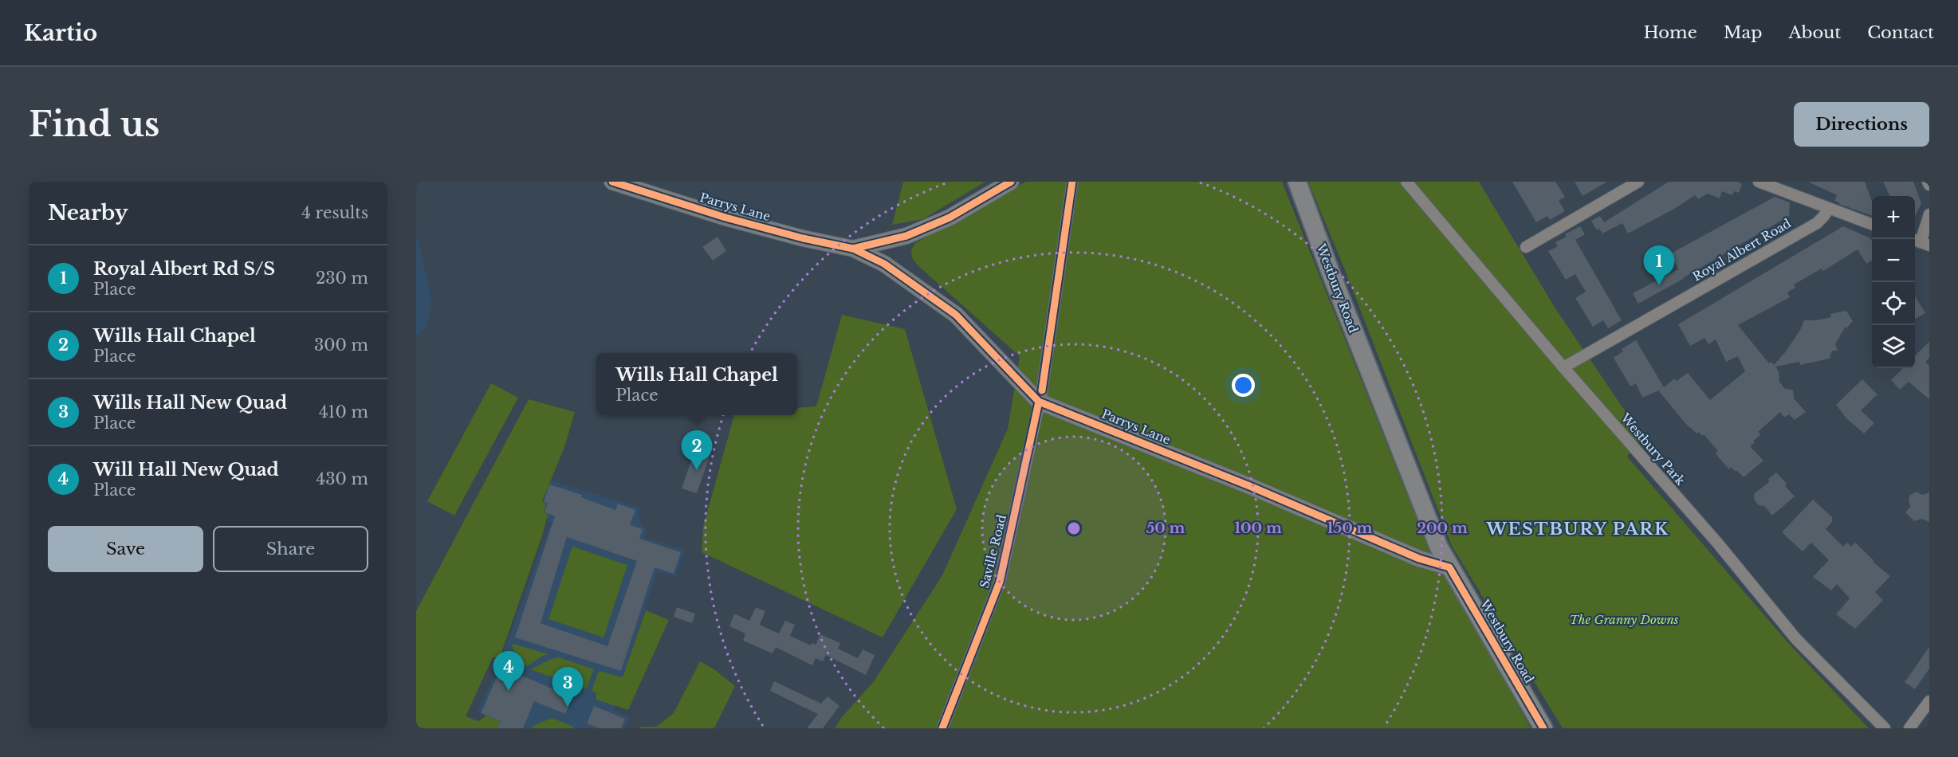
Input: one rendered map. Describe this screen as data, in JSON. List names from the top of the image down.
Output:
{
  "streets": {
    "main road": ["Parrys Lane", "Westbury Road"],
    "street": ["Royal Albert Road", "Westbury Park", "Saville Road"]
  },
  "crossings": [
    ["Parrys Lane", "Westbury Road"],
    ["Parrys Lane", "Saville Road"],
    ["Royal Albert Road", "Westbury Park"]
  ],
  "districts": ["WESTBURY PARK"],
  "parks": ["The Granny Downs"],
  "page": {
    "header": "Kartio",
    "nav": [
      "Home",
      "Map",
      "About",
      "Contact"
    ],
    "buttons": [
      "Directions",
      ["Save", "Share"]
    ],
    "title": "Find us",
    "heading": ["Nearby", "4 results"],
    "map_buttons": ["+", "−"],
    "list": [
      {
        "mark": "1",
        "name": "Royal Albert Rd S/S",
        "note": "Place",
        "value": "230 m"
      },
      {
        "mark": "2",
        "name": "Wills Hall Chapel",
        "note": "Place",
        "value": "300 m"
      },
      {
        "mark": "3",
        "name": "Wills Hall New Quad",
        "note": "Place",
        "value": "410 m"
      },
      {
        "mark": "4",
        "name": "Will Hall New Quad",
        "note": "Place",
        "value": "430 m"
      }
    ],
    "pins": [
      "1",
      "2",
      "4",
      "3"
    ],
    "popup": ["Wills Hall Chapel", "Place"]
  },
  "rings": [
    "50 m",
    "100 m",
    "150 m",
    "200 m"
  ]
}
